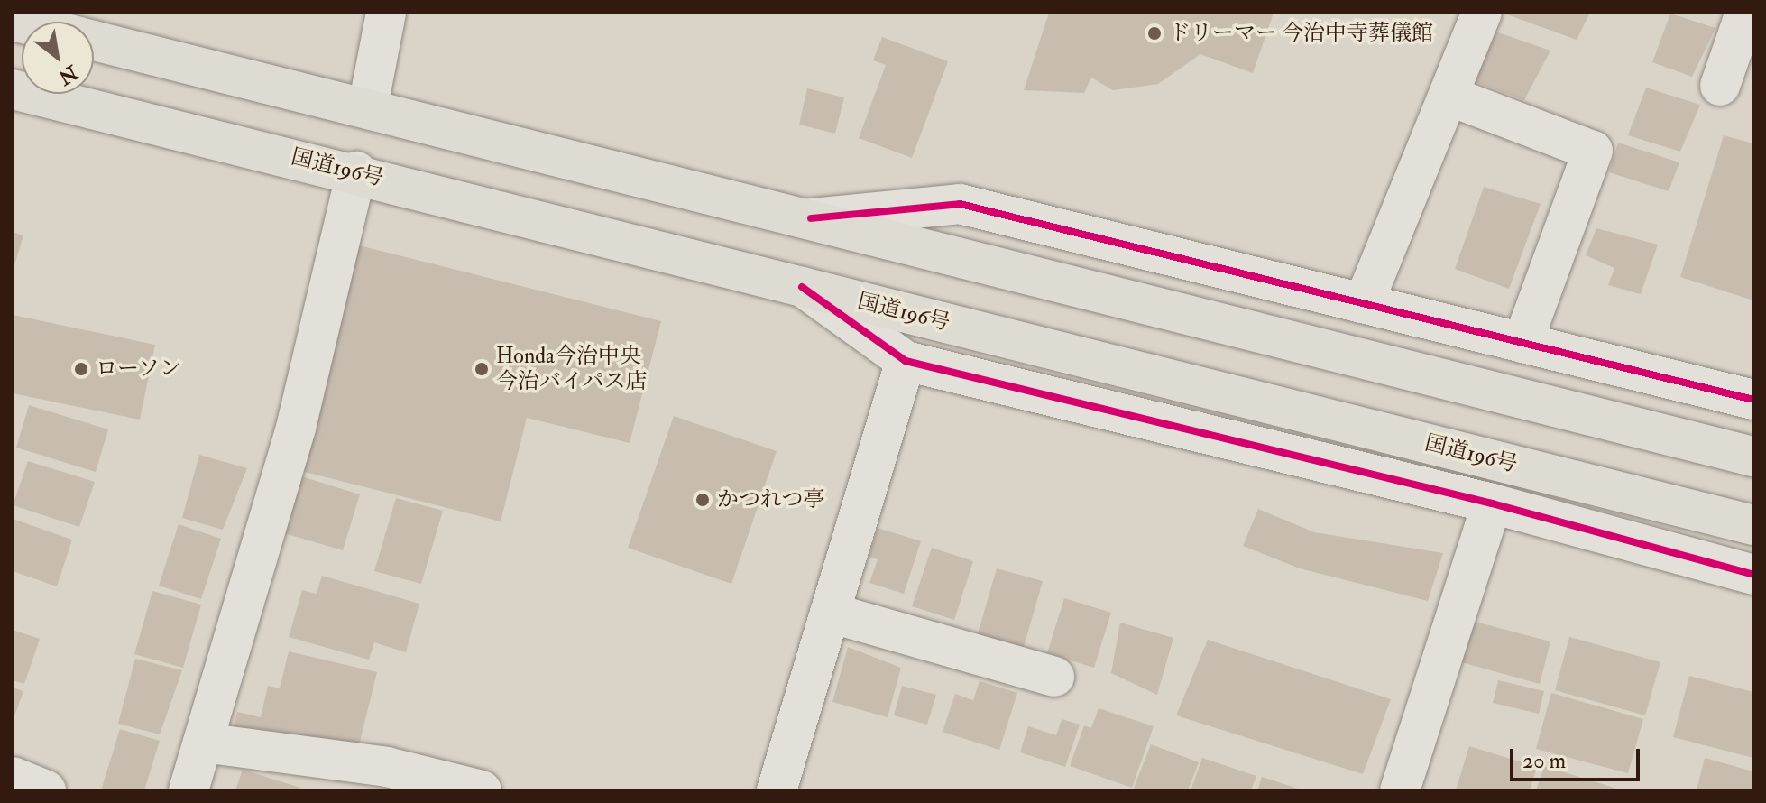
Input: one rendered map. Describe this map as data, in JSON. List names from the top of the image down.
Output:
{
  "streets": {
    "highway": ["国道196号"]
  },
  "places": [
    "ドリーマー 今治中寺葬儀館",
    "ローソン",
    "Honda今治中央 今治バイパス店",
    "かつれつ亭"
  ],
  "scale_bar": "20 m",
  "north": "bottom right"
}
